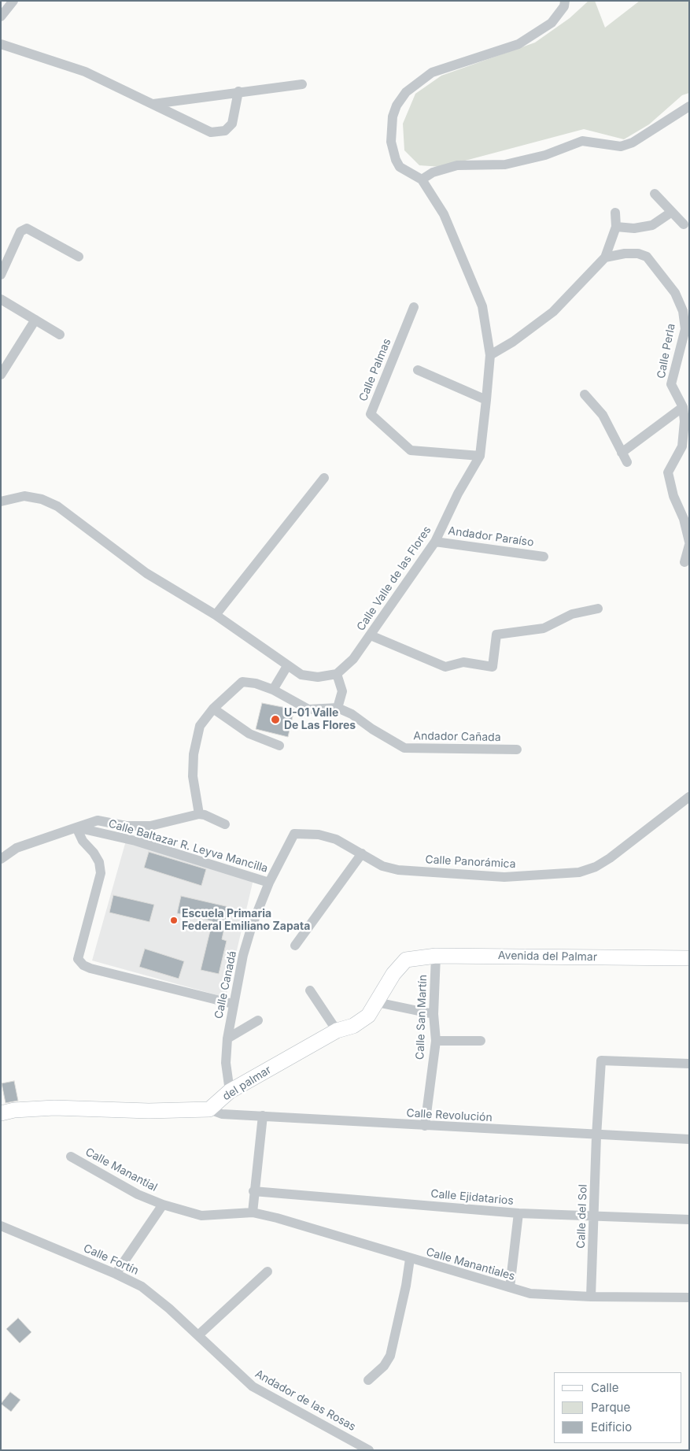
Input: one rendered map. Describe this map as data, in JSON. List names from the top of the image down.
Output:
{
  "streets": {
    "street": [
      "Calle Perla",
      "Calle Palmas",
      "Andador Paraíso",
      "Calle Valle de las Flores",
      "Andador Cañada",
      "Calle Baltazar R. Leyva Mancilla",
      "Calle Panorámica",
      "Avenida del Palmar",
      "Calle Canadá",
      "Calle San Martín",
      "del palmar",
      "Calle Revolución",
      "Calle Manantial",
      "Calle Ejidatarios",
      "Calle del Sol",
      "Calle Fortín",
      "Calle Manantiales",
      "Andador de las Rosas"
    ]
  },
  "crossings": [
    ["Calle Palmas", "Calle Valle de las Flores"],
    ["Andador Paraíso", "Calle Valle de las Flores"],
    ["Calle Baltazar R. Leyva Mancilla", "Calle Canadá"],
    ["Calle Panorámica", "Calle Canadá"],
    ["Avenida del Palmar", "Calle San Martín"],
    ["Avenida del Palmar", "del palmar"],
    ["Calle Canadá", "del palmar"],
    ["Calle San Martín", "Calle Revolución"],
    ["del palmar", "Calle Revolución"],
    ["Calle Revolución", "Calle del Sol"],
    ["Calle Manantial", "Calle Manantiales"],
    ["Calle Ejidatarios", "Calle del Sol"],
    ["Calle del Sol", "Calle Manantiales"],
    ["Calle Fortín", "Andador de las Rosas"]
  ],
  "places": ["U-01 Valle De Las Flores", "Escuela Primaria Federal Emiliano Zapata"],
  "legend": ["Calle", "Parque", "Edificio"]
}
